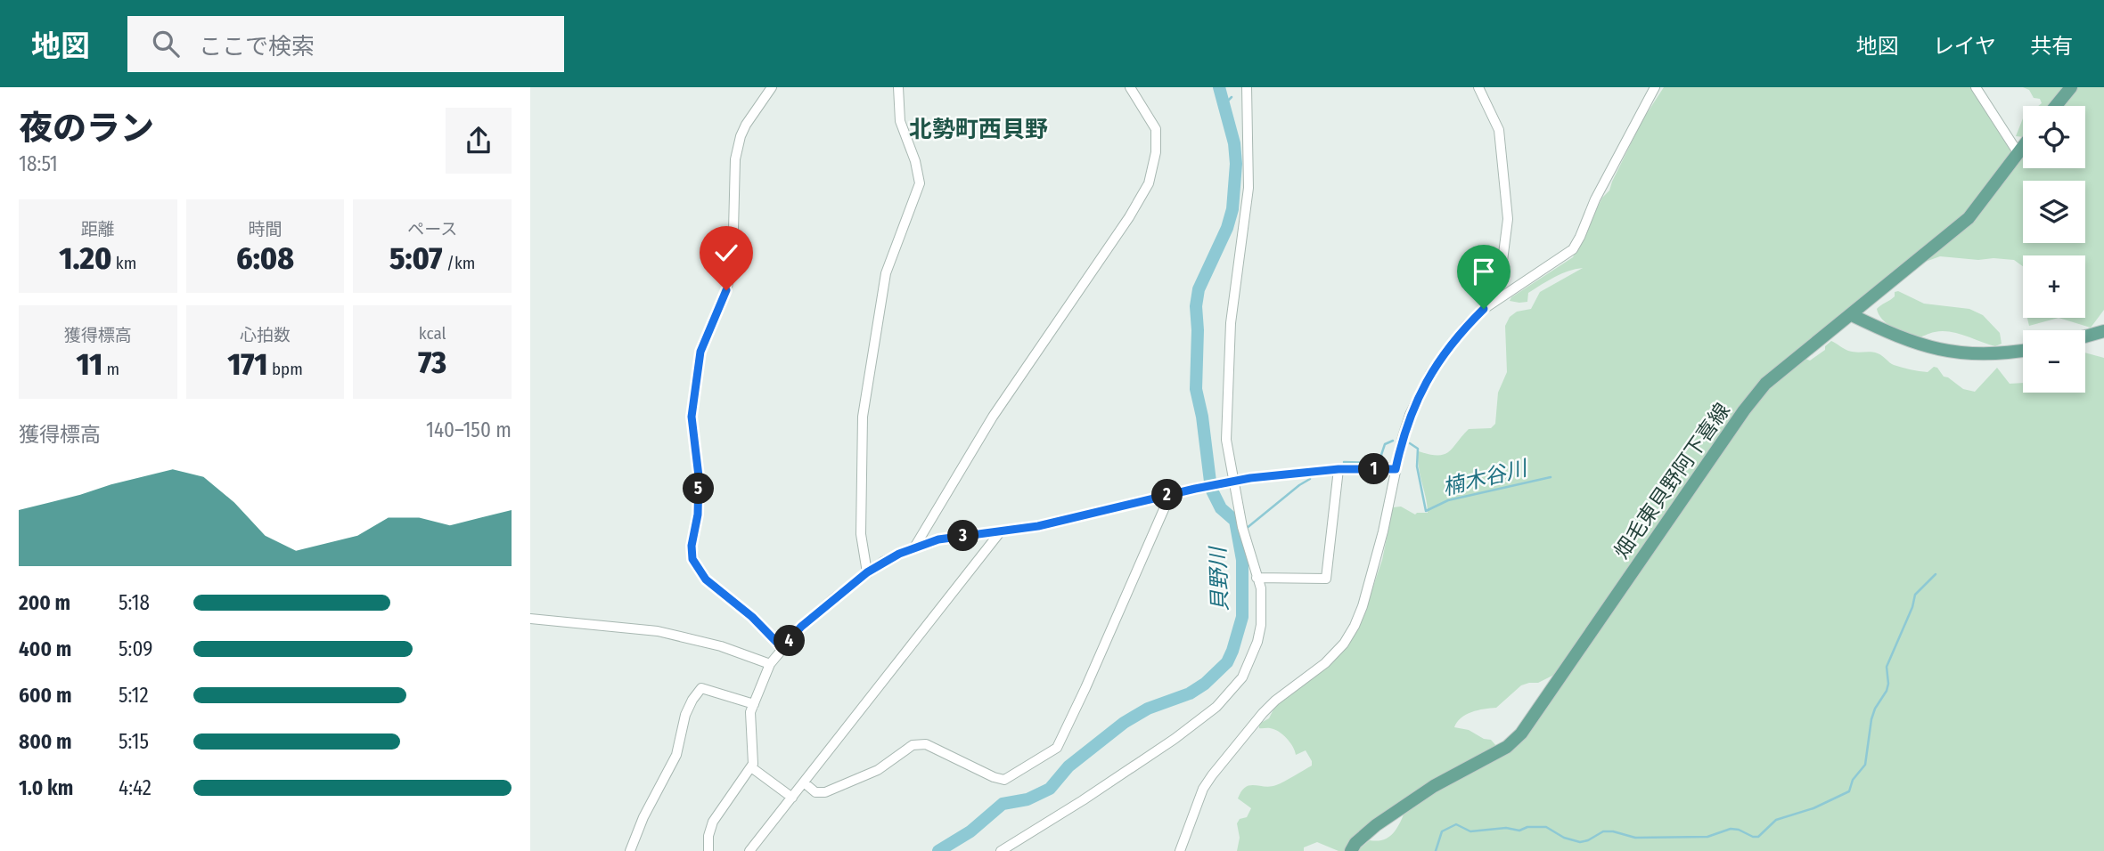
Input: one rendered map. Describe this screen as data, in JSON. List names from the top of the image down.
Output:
{
  "streets": {
    "main road": ["畑毛東貝野阿下喜線"]
  },
  "districts": ["北勢町西貝野"],
  "water": ["楠木谷川", "貝野川"],
  "page": {
    "header": "地図",
    "search": "ここで検索",
    "nav": ["地図", "レイヤ", "共有"],
    "heading": ["夜のラン", "18:51"],
    "map_buttons": ["+", "−"],
    "stats": [
      ["距離", "1.20 km"],
      ["時間", "6:08"],
      ["ペース", "5:07 /km"],
      ["獲得標高", "11 m"],
      ["心拍数", "171 bpm"],
      ["kcal", "73"]
    ],
    "chart": ["獲得標高", "140–150 m"],
    "pins": [
      "1",
      "5",
      "2",
      "3",
      "4"
    ],
    "list": [
      {
        "name": "200 m",
        "note": "5:18"
      },
      {
        "name": "400 m",
        "note": "5:09"
      },
      {
        "name": "600 m",
        "note": "5:12"
      },
      {
        "name": "800 m",
        "note": "5:15"
      },
      {
        "name": "1.0 km",
        "note": "4:42"
      }
    ]
  }
}
